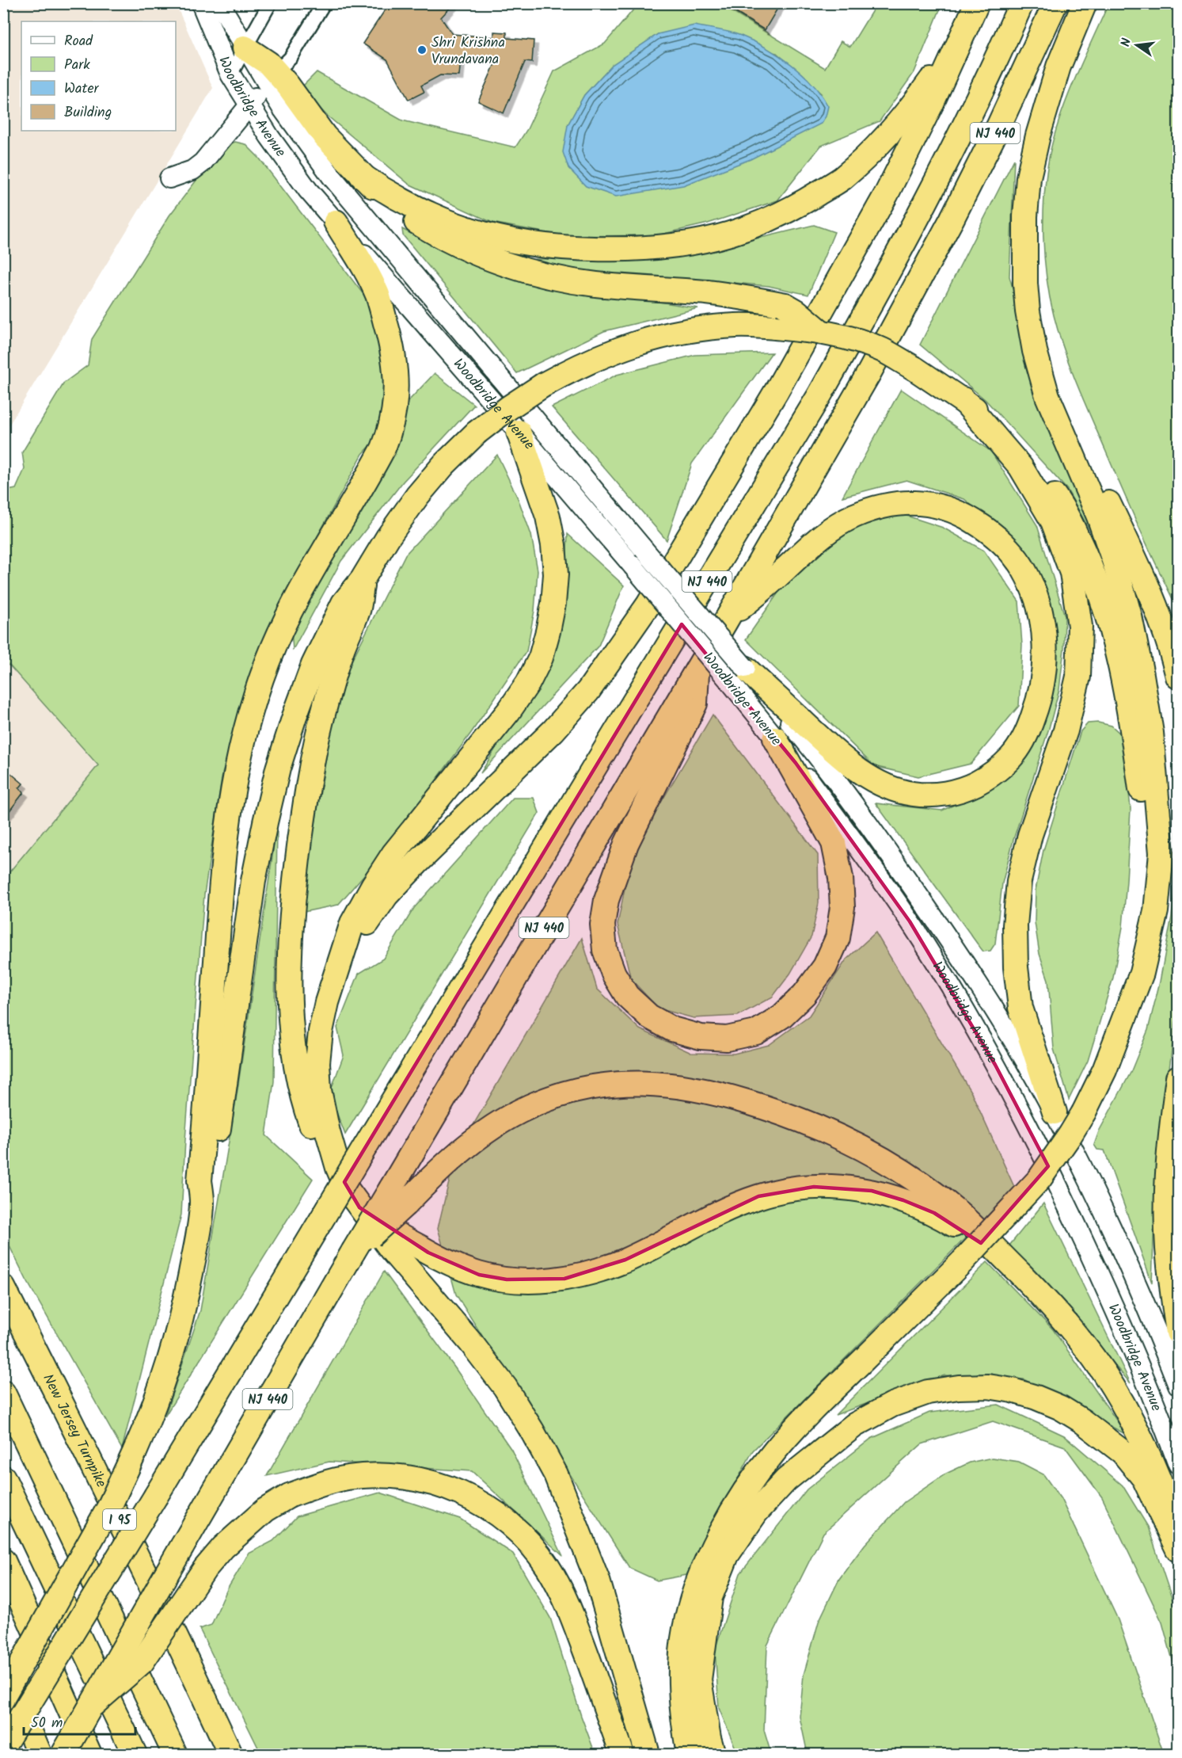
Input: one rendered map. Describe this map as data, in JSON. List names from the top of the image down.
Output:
{
  "streets": {
    "highway": ["NJ 440", "New Jersey Turnpike", "I 95"],
    "main road": ["Woodbridge Avenue"]
  },
  "places": ["Shri Krishna Vrundavana"],
  "legend": [
    "Road",
    "Park",
    "Water",
    "Building"
  ],
  "scale_bar": "50 m",
  "north": "left"
}
